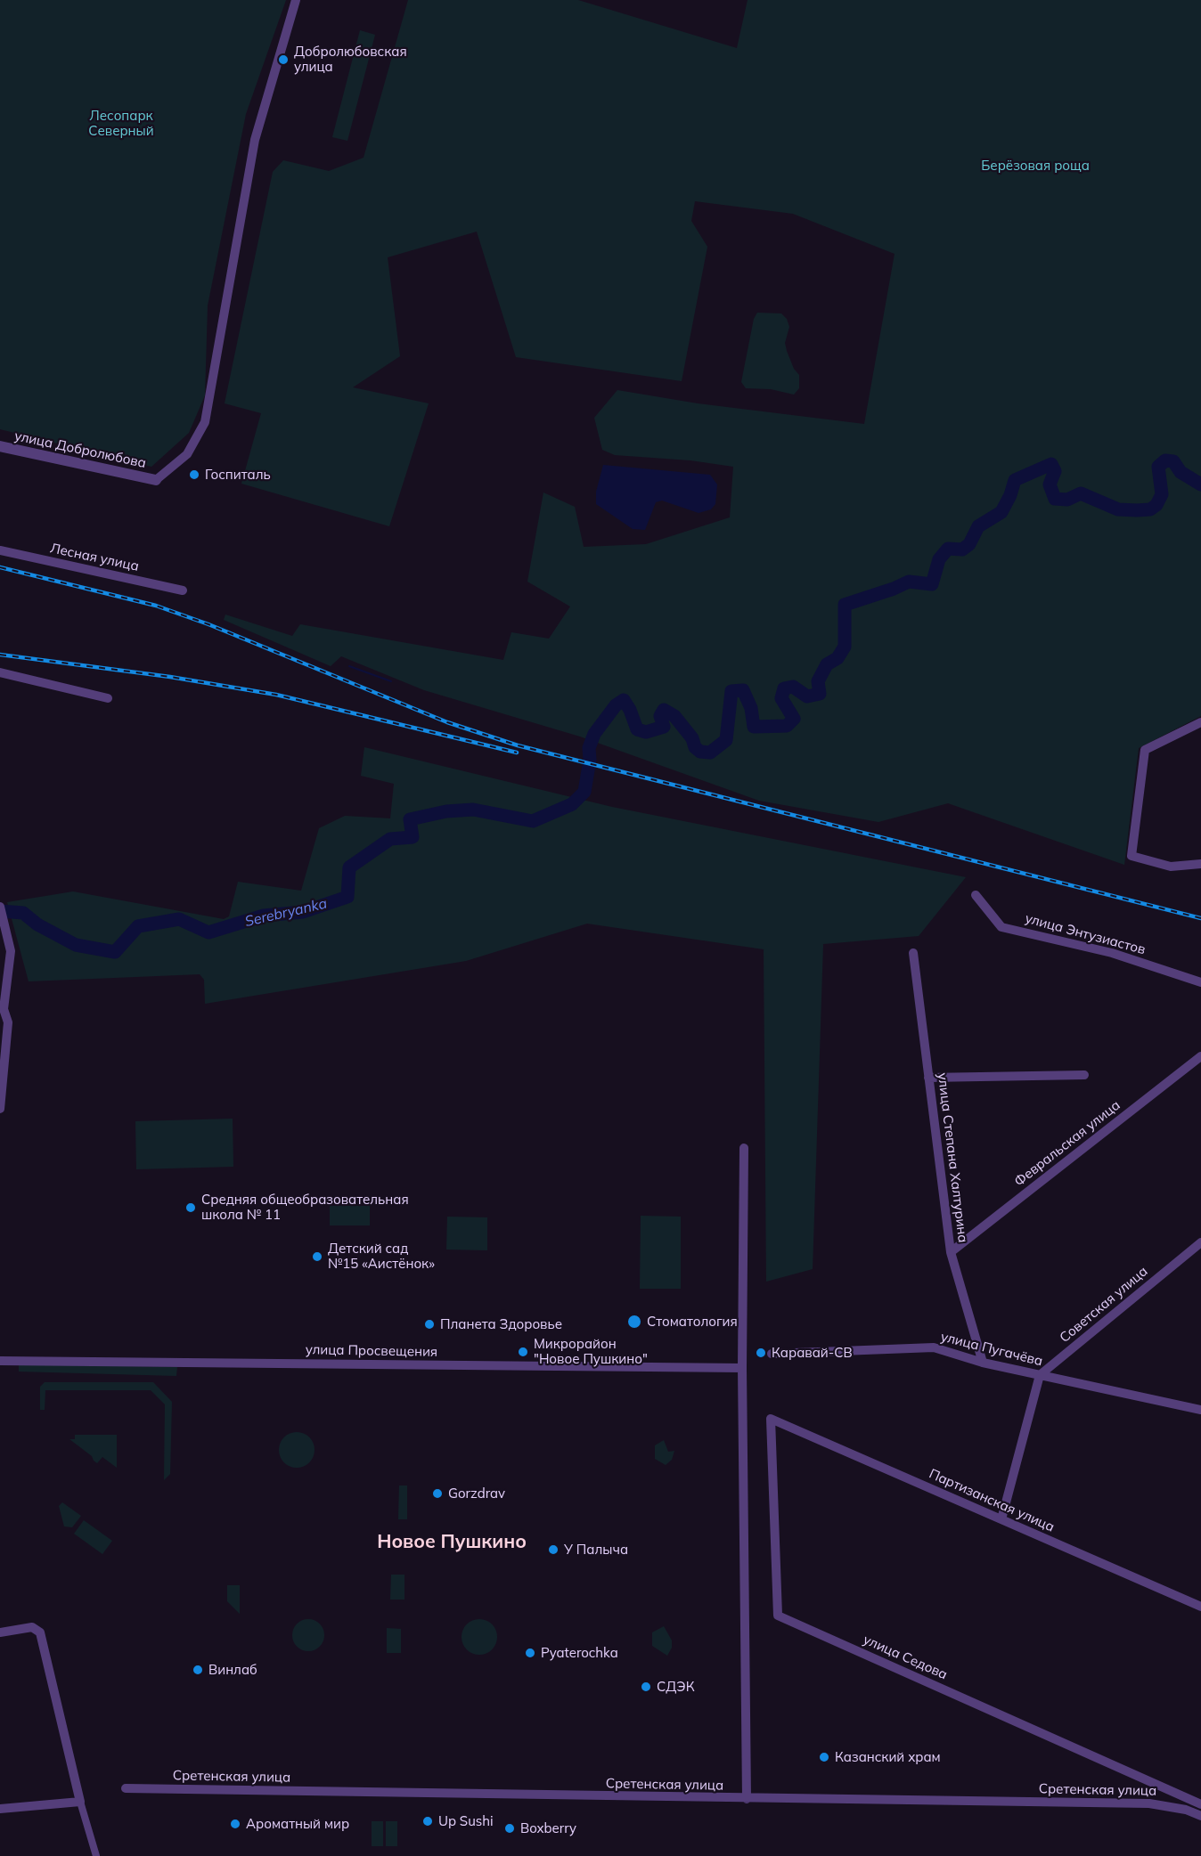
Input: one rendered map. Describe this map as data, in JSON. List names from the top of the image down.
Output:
{
  "streets": {
    "street": [
      "улица Добролюбова",
      "Лесная улица",
      "улица Энтузиастов",
      "Февральская улица",
      "улица Степана Халтурина",
      "Советская улица",
      "улица Пугачёва",
      "улица Просвещения",
      "Партизанская улица",
      "улица Седова",
      "Сретенская улица"
    ]
  },
  "crossings": [
    ["Февральская улица", "улица Степана Халтурина"],
    ["улица Степана Халтурина", "улица Пугачёва"],
    ["Советская улица", "улица Пугачёва"],
    ["Партизанская улица", "улица Седова"]
  ],
  "districts": ["Новое Пушкино"],
  "water": ["Serebryanka"],
  "parks": ["Лесопарк Северный", "Берёзовая роща"],
  "places": [
    "Добролюбовская улица",
    "Госпиталь",
    "Средняя общеобразовательная школа № 11",
    "Детский сад №15 «Аистёнок»",
    "Стоматология",
    "Планета Здоровье",
    "Микрорайон \"Новое Пушкино\"",
    "Каравай-СВ",
    "Gorzdrav",
    "У Палыча",
    "Pyaterochka",
    "Винлаб",
    "СДЭК",
    "Казанский храм",
    "Up Sushi",
    "Ароматный мир",
    "Boxberry"
  ]
}
